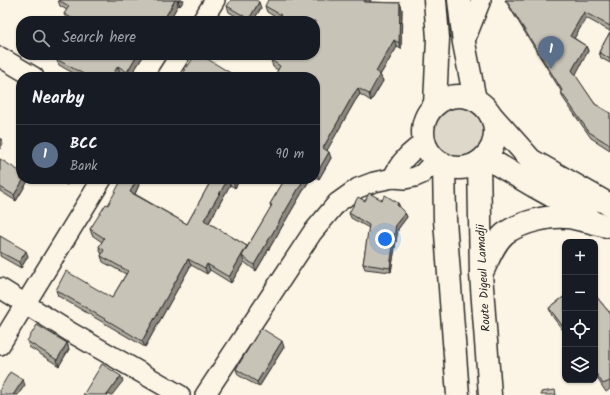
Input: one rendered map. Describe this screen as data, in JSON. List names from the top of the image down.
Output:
{
  "streets": {
    "main road": ["Route Digeul Lamadji"]
  },
  "page": {
    "search": "Search here",
    "pins": "1",
    "heading": "Nearby",
    "list": [
      {
        "mark": "1",
        "name": "BCC",
        "note": "Bank",
        "value": "90 m"
      }
    ],
    "map_buttons": ["+", "−"]
  }
}
